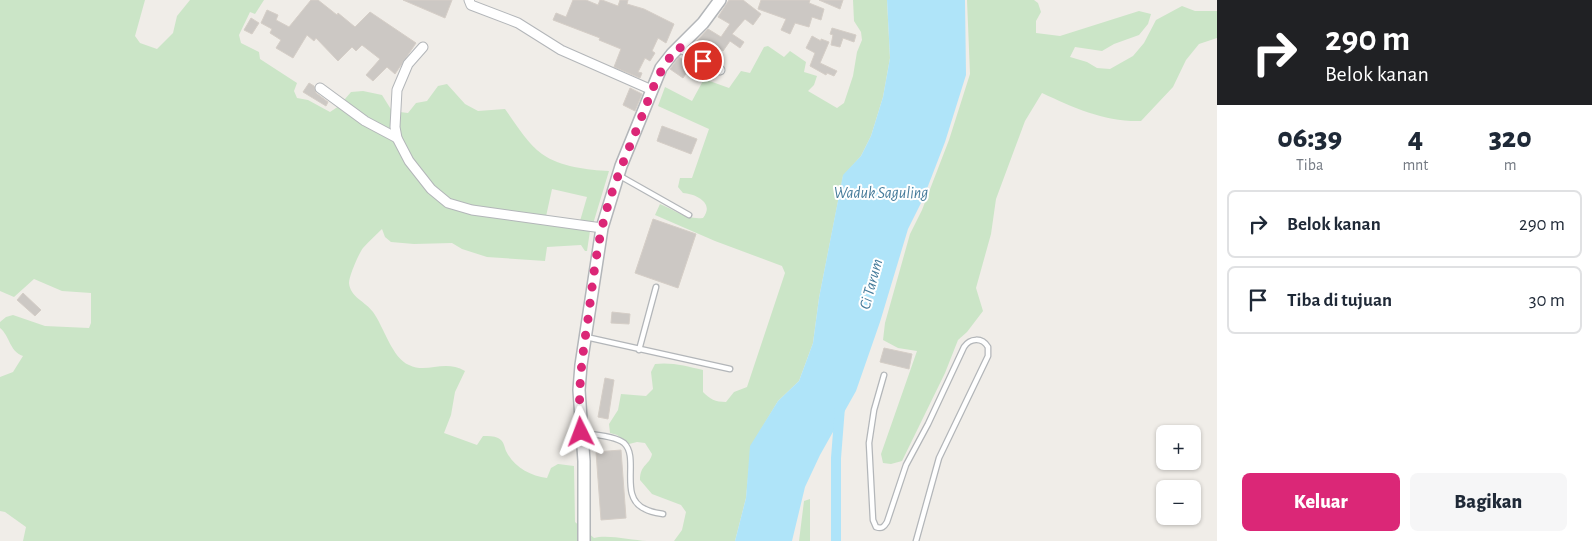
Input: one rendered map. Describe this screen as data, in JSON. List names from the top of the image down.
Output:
{
  "water": ["Waduk Saguling", "Ci Tarum"],
  "page": {
    "turn": ["290 m", "Belok kanan"],
    "eta": [
      "06:39",
      "Tiba",
      "4",
      "mnt",
      "320",
      "m"
    ],
    "list": [
      {
        "name": "Belok kanan",
        "value": "290 m"
      },
      {
        "name": "Tiba di tujuan",
        "value": "30 m"
      }
    ],
    "map_buttons": ["+", "−"],
    "buttons": ["Keluar", "Bagikan"]
  }
}
